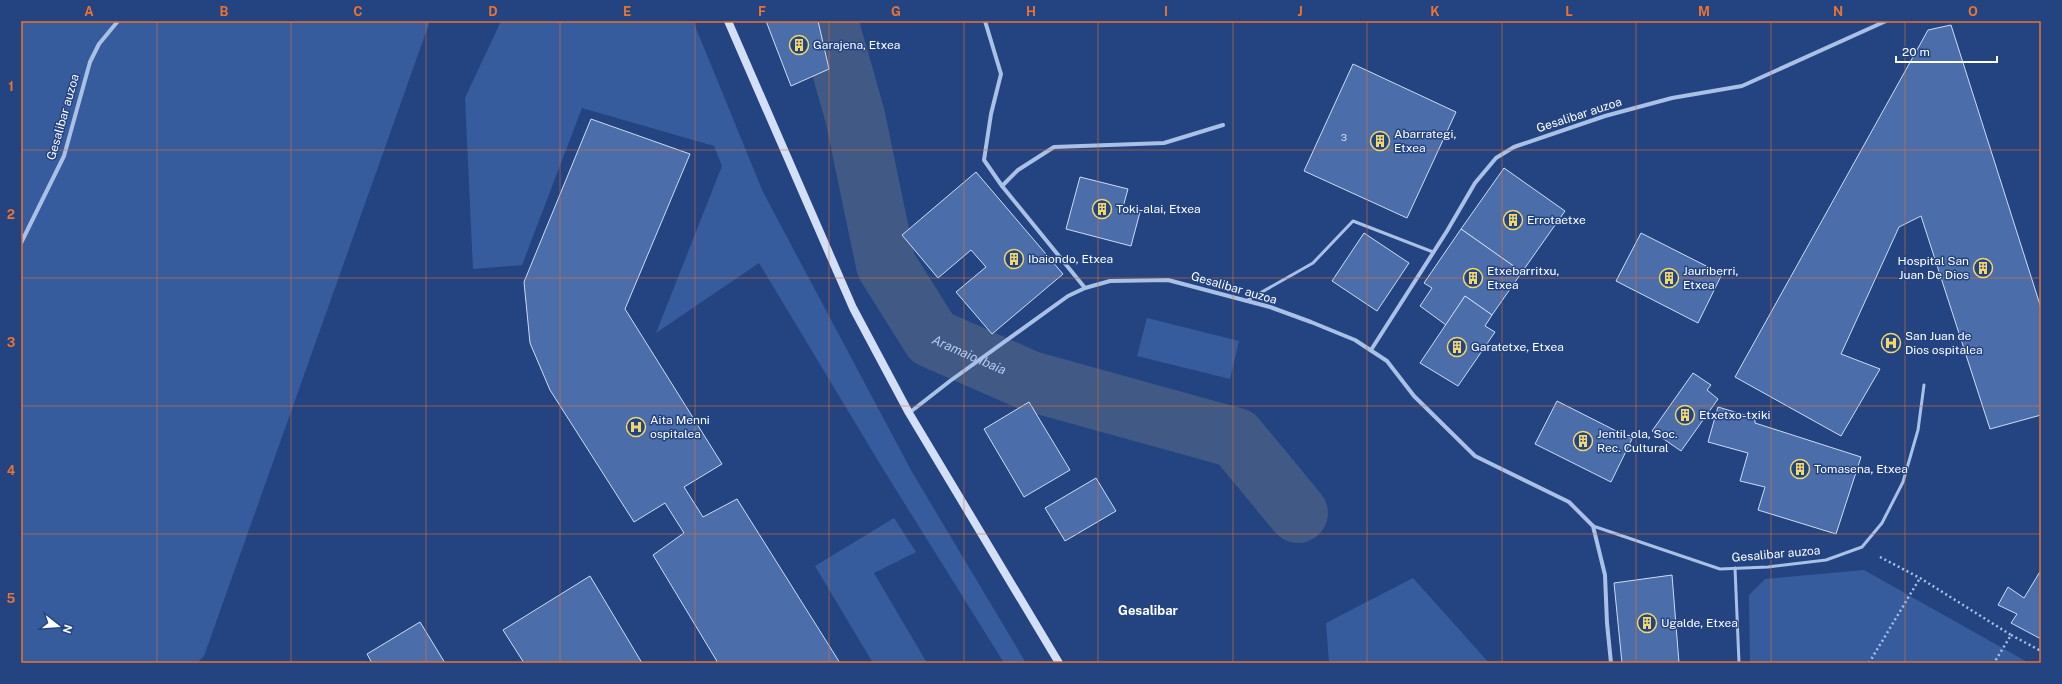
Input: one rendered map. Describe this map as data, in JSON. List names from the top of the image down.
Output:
{
  "streets": {
    "street": ["Gesalibar auzoa"]
  },
  "districts": ["Gesalibar"],
  "water": ["Aramaio ibaia"],
  "places": {
    "building": [
      "Garajena, Etxea",
      "Abarrategi, Etxea",
      "Toki-alai, Etxea",
      "Errotaetxe",
      "Ibaiondo, Etxea",
      "Hospital San Juan De Dios",
      "Etxebarritxu, Etxea",
      "Jauriberri, Etxea",
      "Garatetxe, Etxea",
      "Etxetxo-txiki",
      "Jentil-ola, Soc. Rec. Cultural",
      "Tomasena, Etxea",
      "Ugalde, Etxea"
    ],
    "hospital": ["San Juan de Dios ospitalea", "Aita Menni ospitalea"]
  },
  "house_numbers": ["3"],
  "scale_bar": "20 m",
  "north": "right",
  "grid": {
    "columns": [
      "A",
      "B",
      "C",
      "D",
      "E",
      "F",
      "G",
      "H",
      "I",
      "J",
      "K",
      "L",
      "M",
      "N",
      "O"
    ],
    "rows": [
      "1",
      "2",
      "3",
      "4",
      "5"
    ]
  }
}
